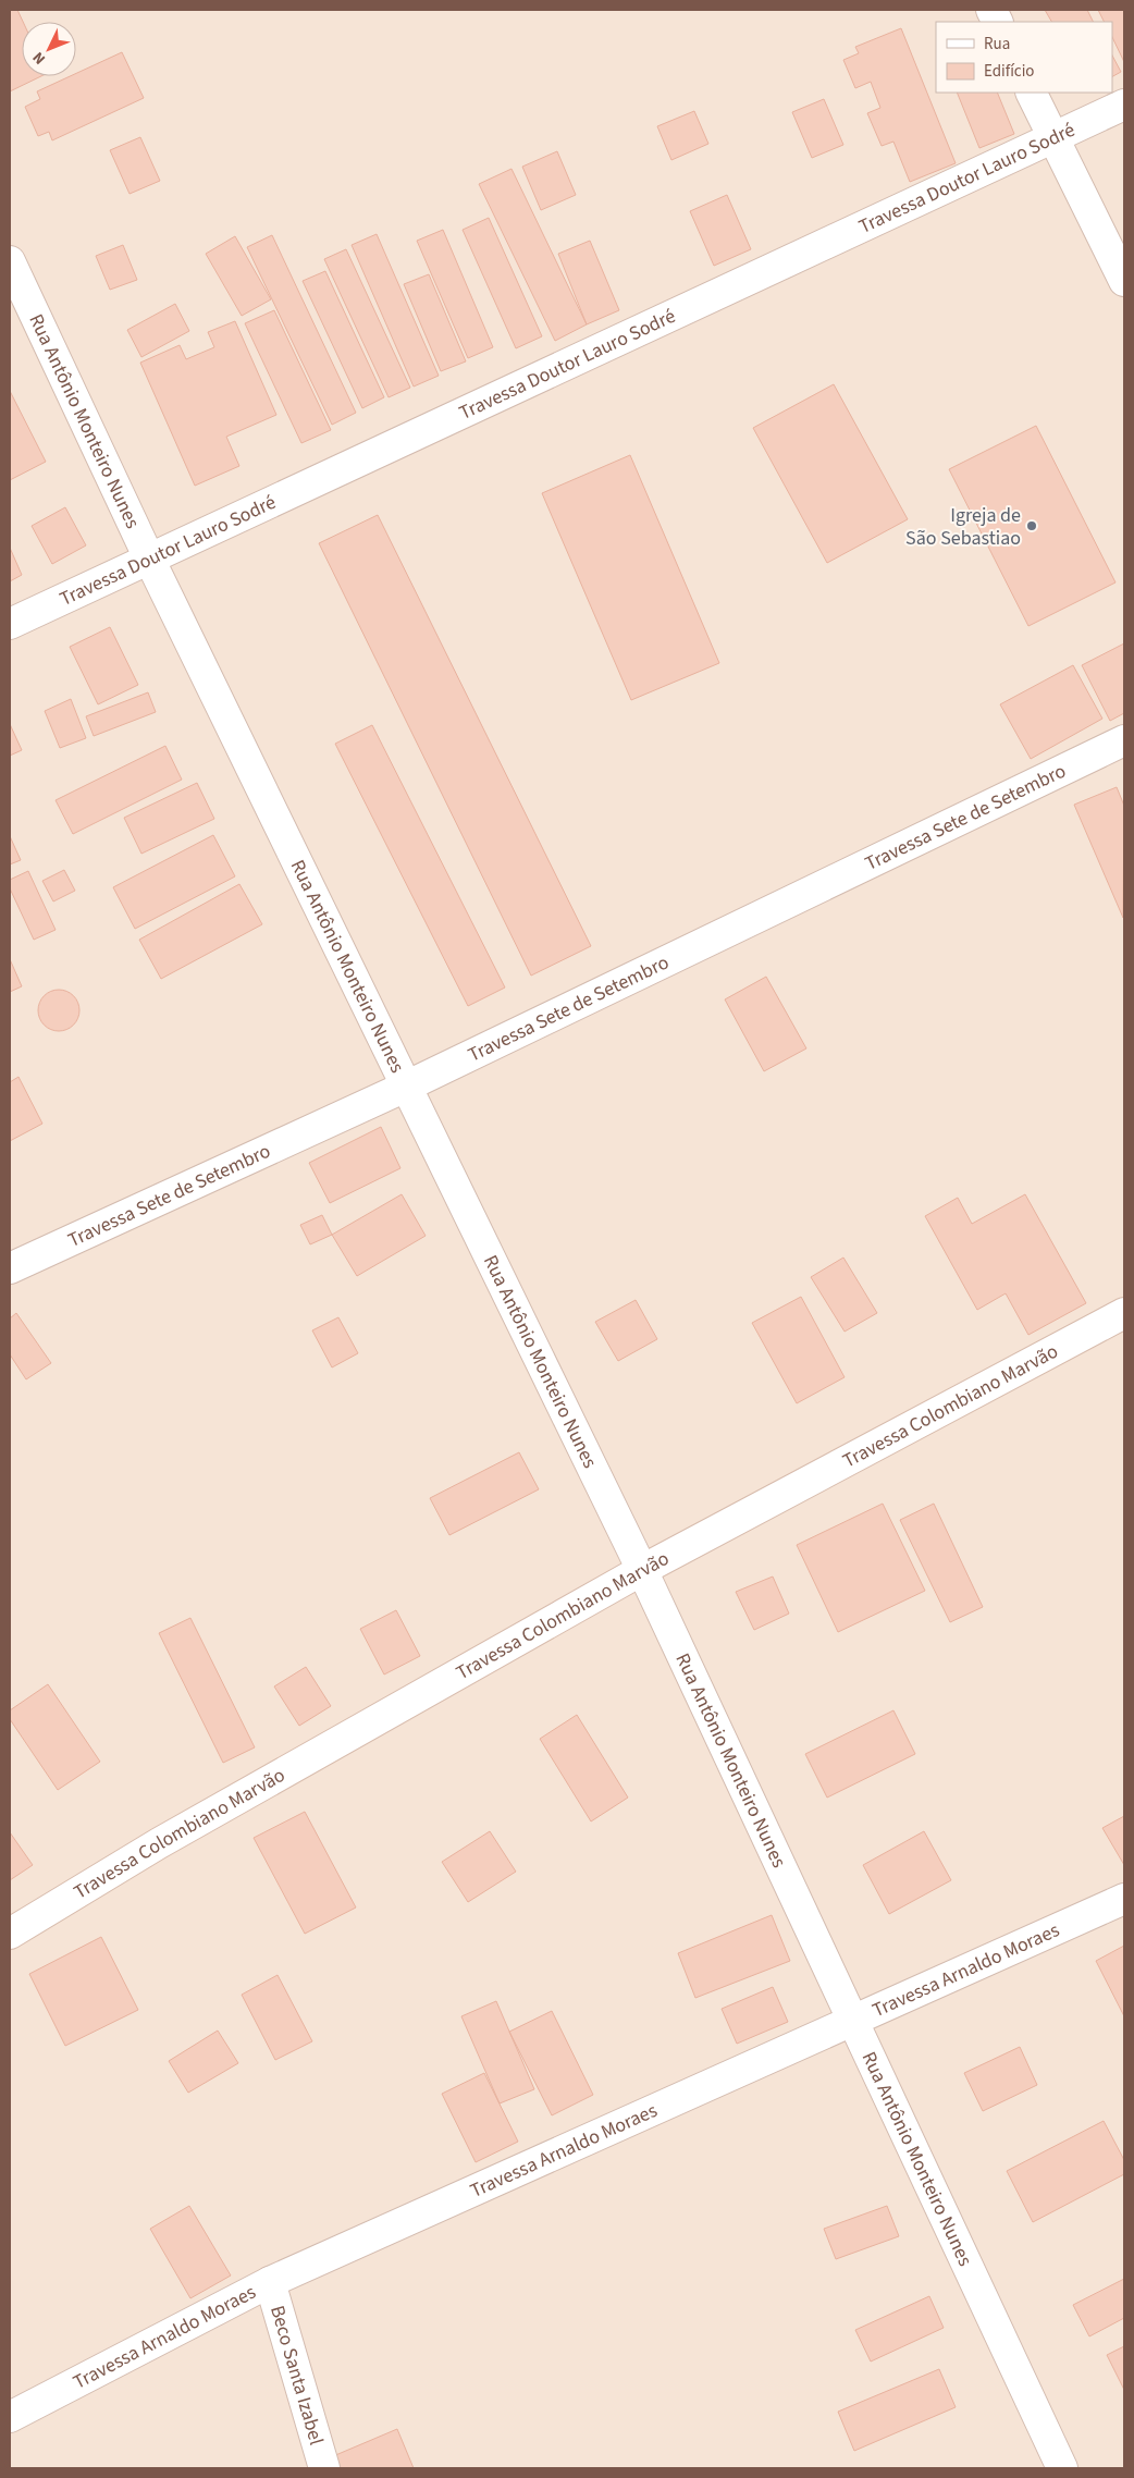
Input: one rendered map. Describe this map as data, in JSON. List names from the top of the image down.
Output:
{
  "streets": {
    "street": [
      "Travessa Doutor Lauro Sodré",
      "Rua Antônio Monteiro Nunes",
      "Travessa Sete de Setembro",
      "Travessa Colombiano Marvão",
      "Travessa Arnaldo Moraes",
      "Beco Santa Izabel"
    ]
  },
  "crossings": [
    ["Travessa Doutor Lauro Sodré", "Rua Antônio Monteiro Nunes"],
    ["Rua Antônio Monteiro Nunes", "Travessa Sete de Setembro"],
    ["Rua Antônio Monteiro Nunes", "Travessa Colombiano Marvão"],
    ["Rua Antônio Monteiro Nunes", "Travessa Arnaldo Moraes"],
    ["Travessa Arnaldo Moraes", "Beco Santa Izabel"]
  ],
  "places": ["Igreja de São Sebastiao"],
  "legend": ["Rua", "Edifício"],
  "north": "bottom left"
}
